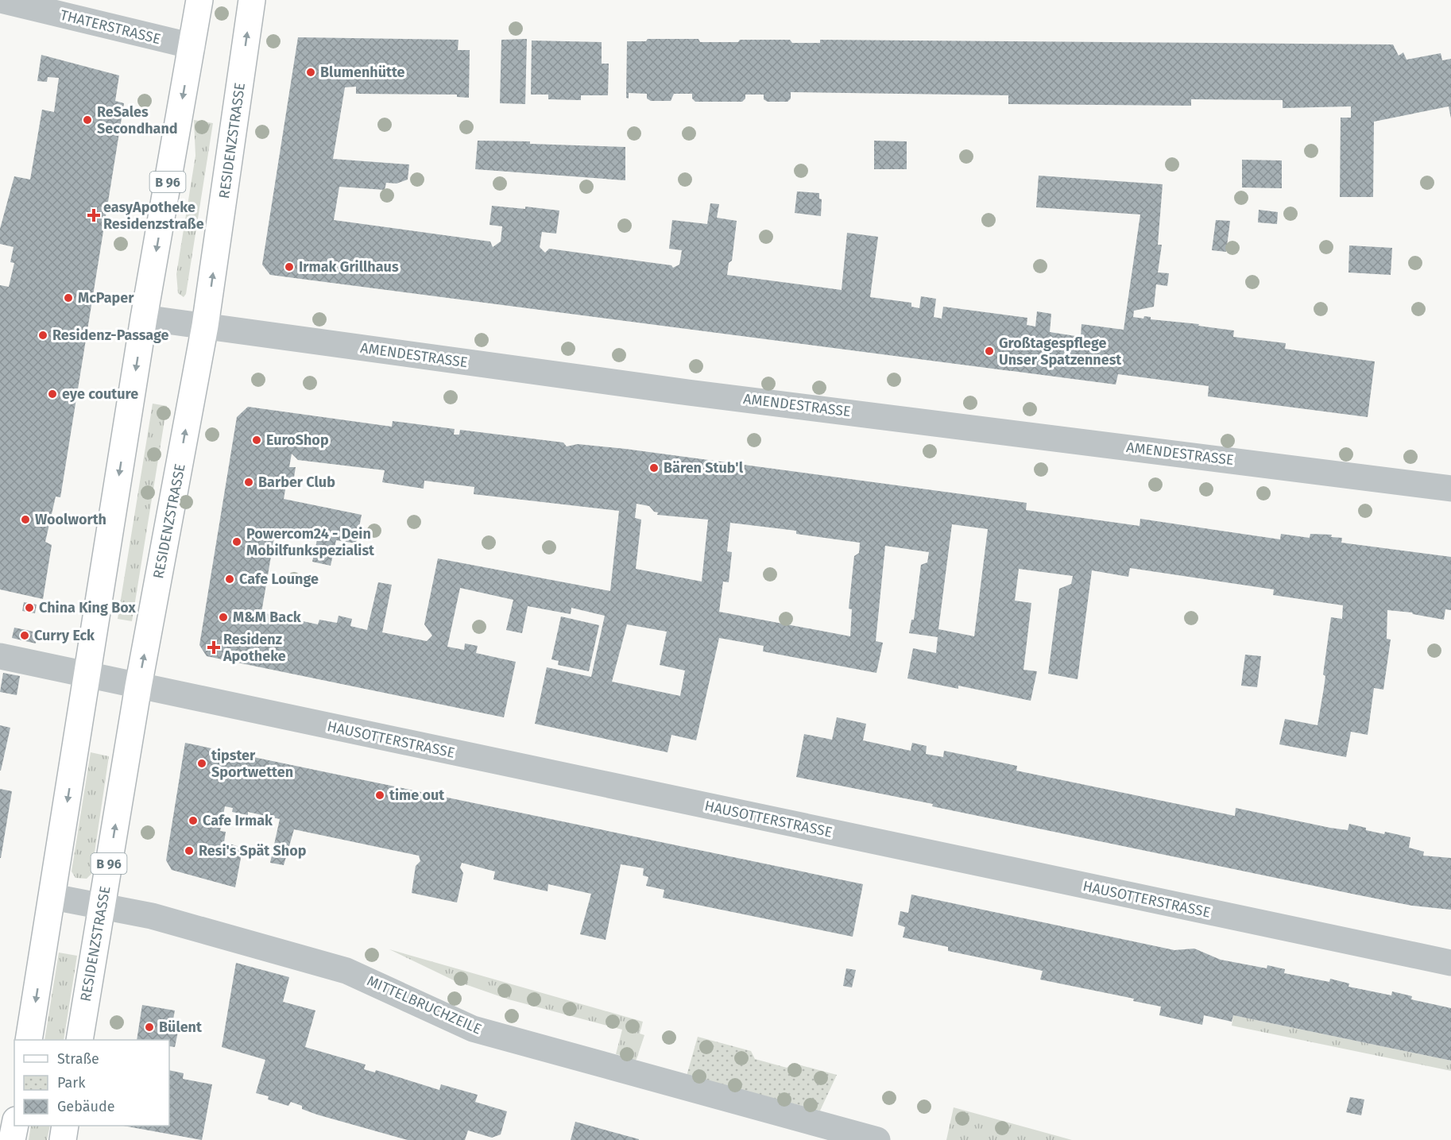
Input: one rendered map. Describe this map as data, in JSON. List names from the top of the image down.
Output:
{
  "streets": {
    "main road": ["RESIDENZSTRASSE", "B 96"],
    "street": [
      "THATERSTRASSE",
      "AMENDESTRASSE",
      "HAUSOTTERSTRASSE",
      "MITTELBRUCHZEILE"
    ]
  },
  "crossings": [
    ["THATERSTRASSE", "B 96"],
    ["RESIDENZSTRASSE", "AMENDESTRASSE"],
    ["RESIDENZSTRASSE", "HAUSOTTERSTRASSE"],
    ["RESIDENZSTRASSE", "MITTELBRUCHZEILE"],
    ["B 96", "AMENDESTRASSE"],
    ["B 96", "HAUSOTTERSTRASSE"],
    ["B 96", "MITTELBRUCHZEILE"]
  ],
  "places": {
    "other": [
      "Blumenhütte",
      "ReSales Secondhand",
      "Irmak Grillhaus",
      "McPaper",
      "Residenz-Passage",
      "Großtagespflege Unser Spatzennest",
      "eye couture",
      "EuroShop",
      "Bären Stub'l",
      "Barber Club",
      "Woolworth",
      "Powercom24 - Dein Mobilfunkspezialist",
      "Cafe Lounge",
      "China King Box",
      "M&M Back",
      "Curry Eck",
      "tipster Sportwetten",
      "time out",
      "Cafe Irmak",
      "Resi's Spät Shop",
      "Bülent"
    ],
    "health": ["easyApotheke Residenzstraße", "Residenz Apotheke"]
  },
  "legend": ["Straße", "Park", "Gebäude"]
}
